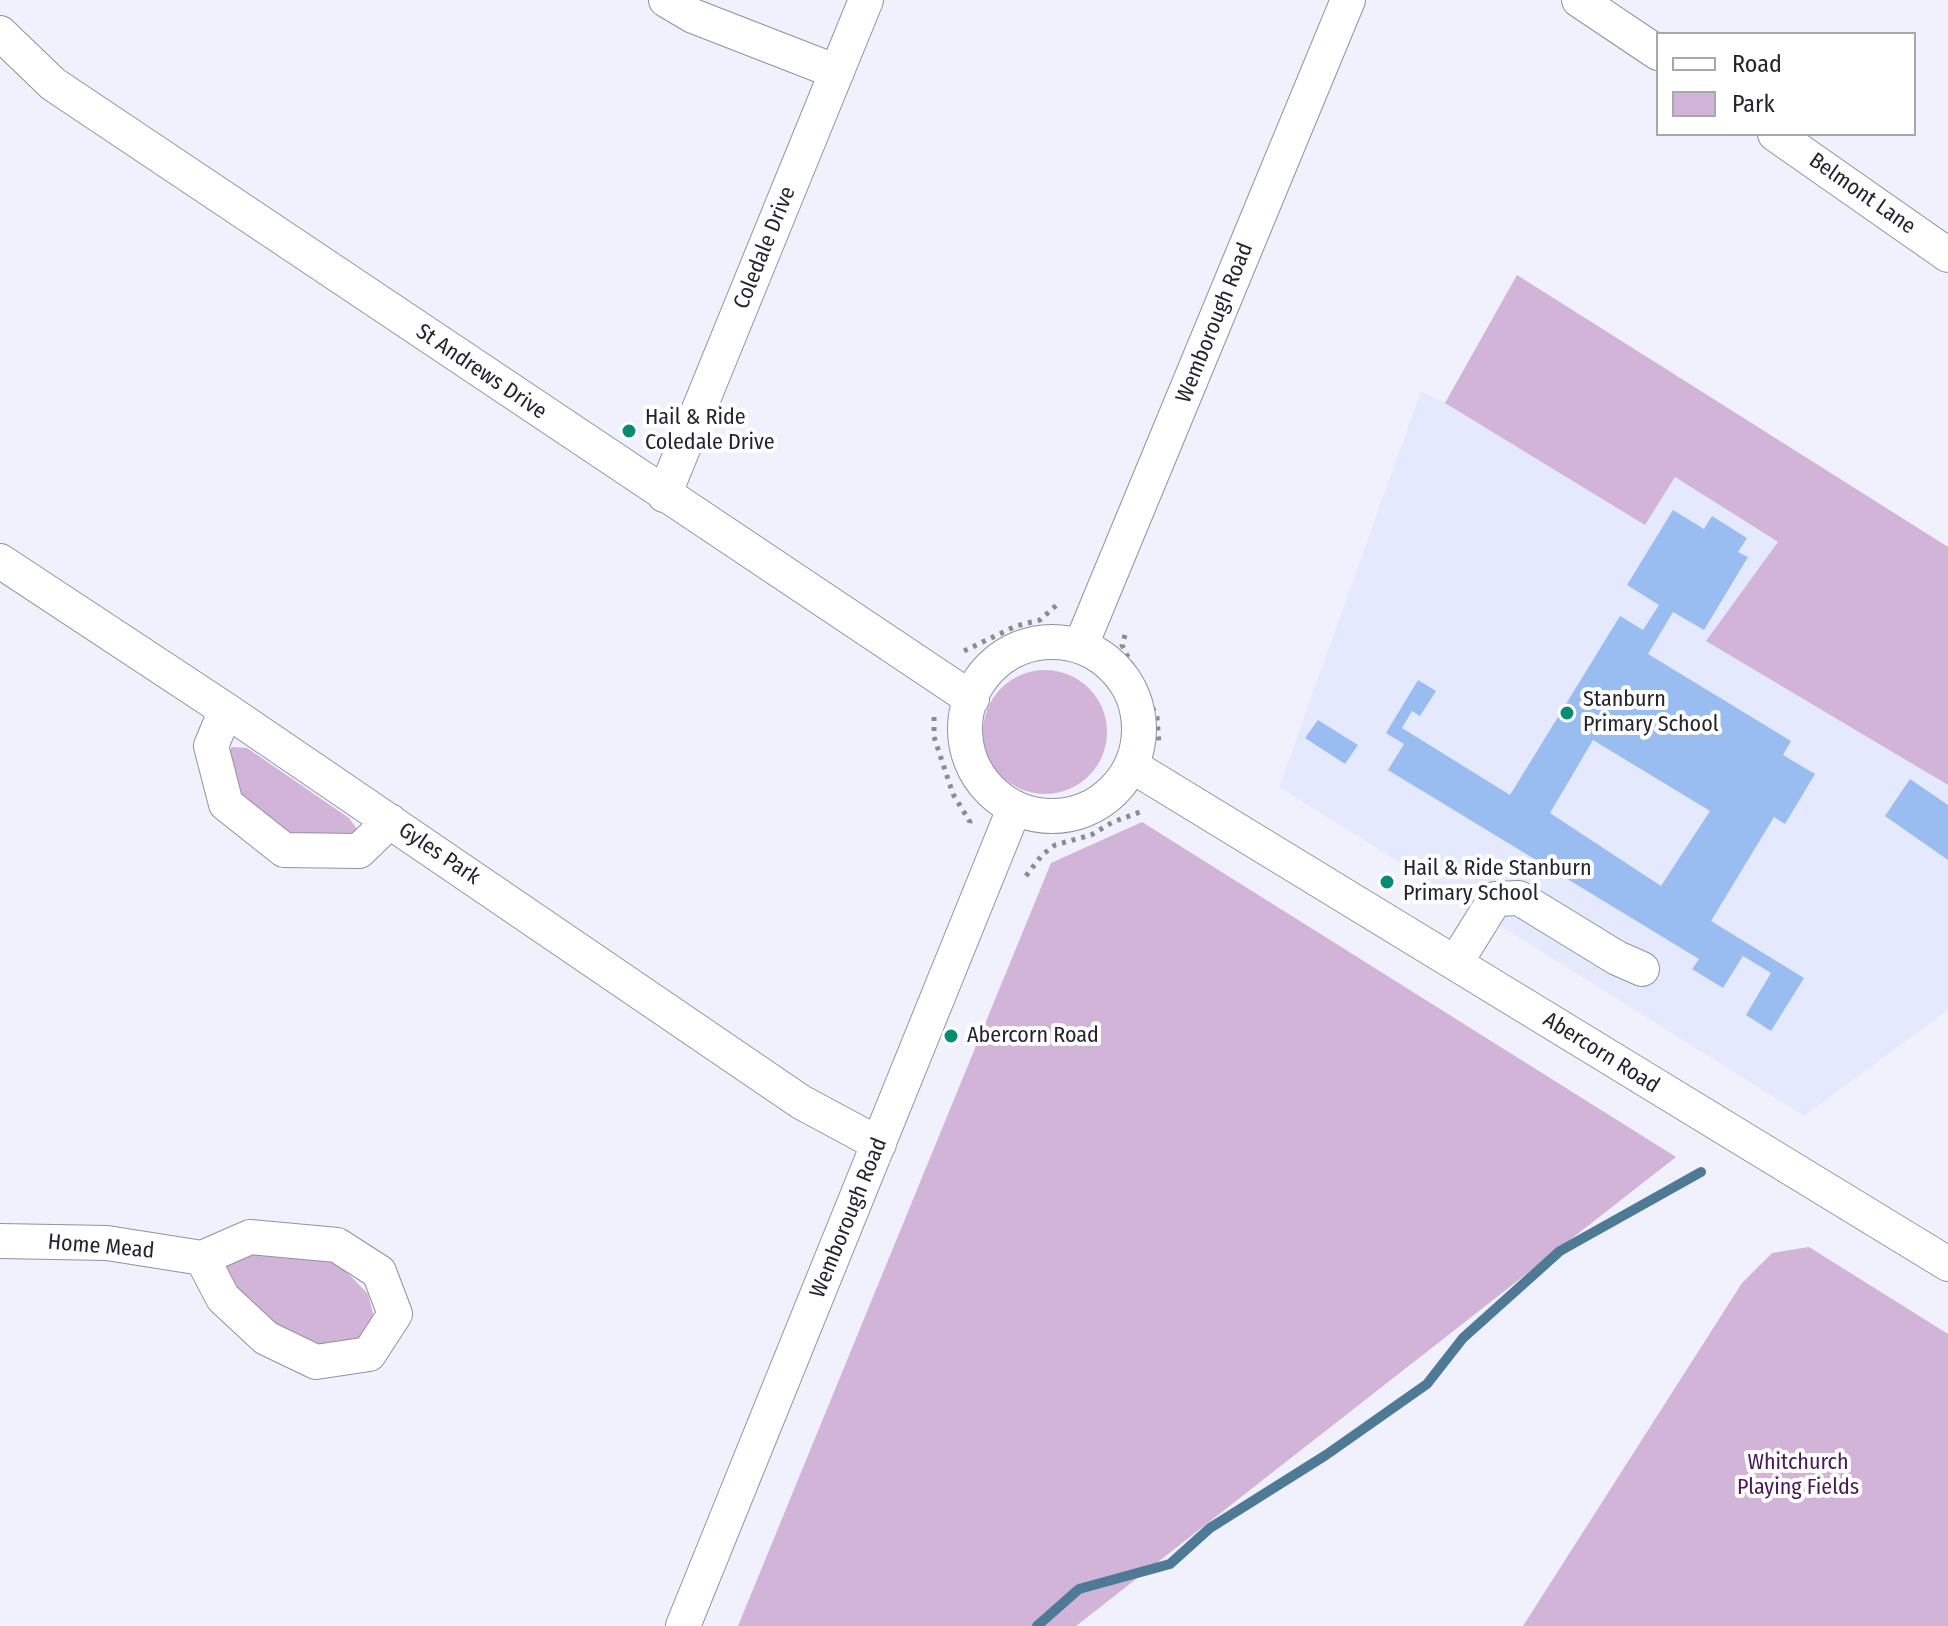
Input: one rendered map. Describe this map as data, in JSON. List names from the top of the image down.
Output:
{
  "streets": {
    "street": [
      "Belmont Lane",
      "Coledale Drive",
      "Wemborough Road",
      "St Andrews Drive",
      "Gyles Park",
      "Abercorn Road",
      "Home Mead"
    ]
  },
  "crossings": [
    ["Coledale Drive", "St Andrews Drive"],
    ["Wemborough Road", "St Andrews Drive"],
    ["Wemborough Road", "Gyles Park"],
    ["Wemborough Road", "Abercorn Road"],
    ["St Andrews Drive", "Abercorn Road"]
  ],
  "parks": ["Whitchurch Playing Fields"],
  "places": [
    "Hail & Ride Coledale Drive",
    "Stanburn Primary School",
    "Hail & Ride Stanburn Primary School",
    "Abercorn Road"
  ],
  "legend": ["Road", "Park"]
}
